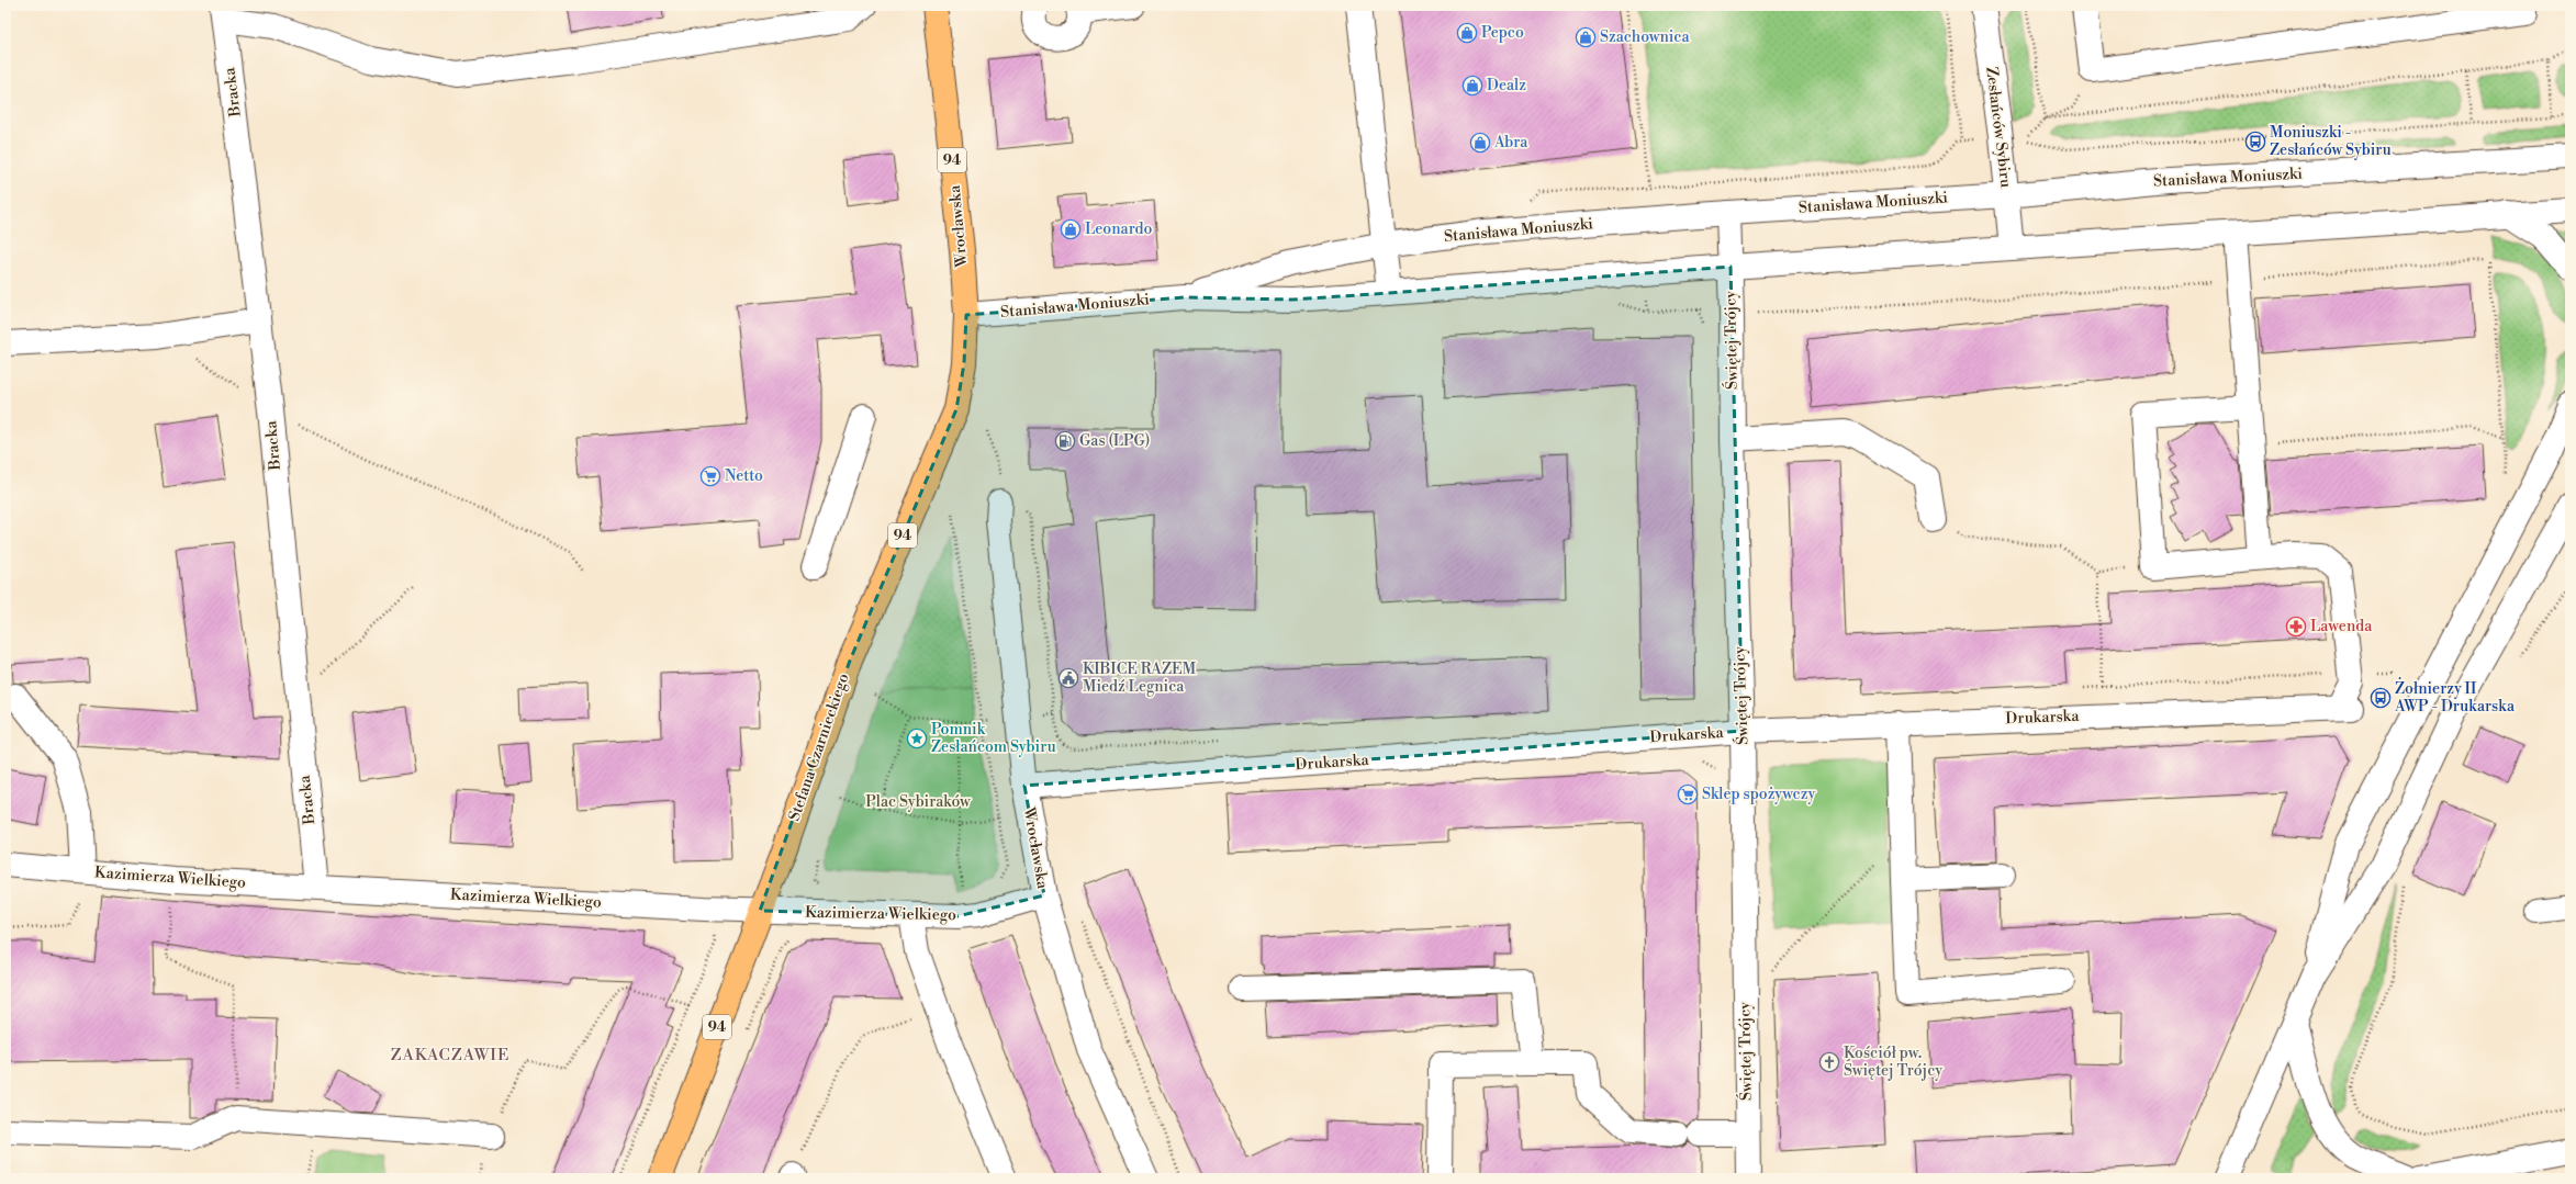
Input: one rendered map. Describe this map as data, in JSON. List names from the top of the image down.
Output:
{
  "streets": {
    "main road": ["94", "Wrocławska", "Stefana Czarnieckiego"],
    "street": [
      "Bracka",
      "Zesłańców Sybiru",
      "Stanisława Moniuszki",
      "Świętej Trójcy",
      "Drukarska",
      "Kazimierza Wielkiego"
    ]
  },
  "crossings": [
    ["Bracka", "Kazimierza Wielkiego"],
    ["Zesłańców Sybiru", "Stanisława Moniuszki"],
    ["Stanisława Moniuszki", "Wrocławska"],
    ["Stanisława Moniuszki", "Świętej Trójcy"],
    ["Stanisława Moniuszki", "Stefana Czarnieckiego"],
    ["Wrocławska", "Drukarska"],
    ["Wrocławska", "Stefana Czarnieckiego"],
    ["Wrocławska", "Kazimierza Wielkiego"],
    ["Świętej Trójcy", "Drukarska"],
    ["Stefana Czarnieckiego", "Kazimierza Wielkiego"]
  ],
  "districts": ["ZAKACZAWIE"],
  "parks": ["Plac Sybiraków"],
  "places": {
    "shop": [
      "Pepco",
      "Szachownica",
      "Dealz",
      "Abra",
      "Leonardo"
    ],
    "bus stop": ["Moniuszki - Zesłańców Sybiru", "Żołnierzy II AWP - Drukarska"],
    "fuel station": ["Gas (LPG)"],
    "supermarket": ["Netto", "Sklep spożywczy"],
    "pharmacy": ["Lawenda"],
    "public building": ["KIBICE RAZEM Miedź Legnica"],
    "place": ["Pomnik Zesłańcom Sybiru"],
    "church": ["Kościół pw. Świętej Trójcy"]
  }
}
